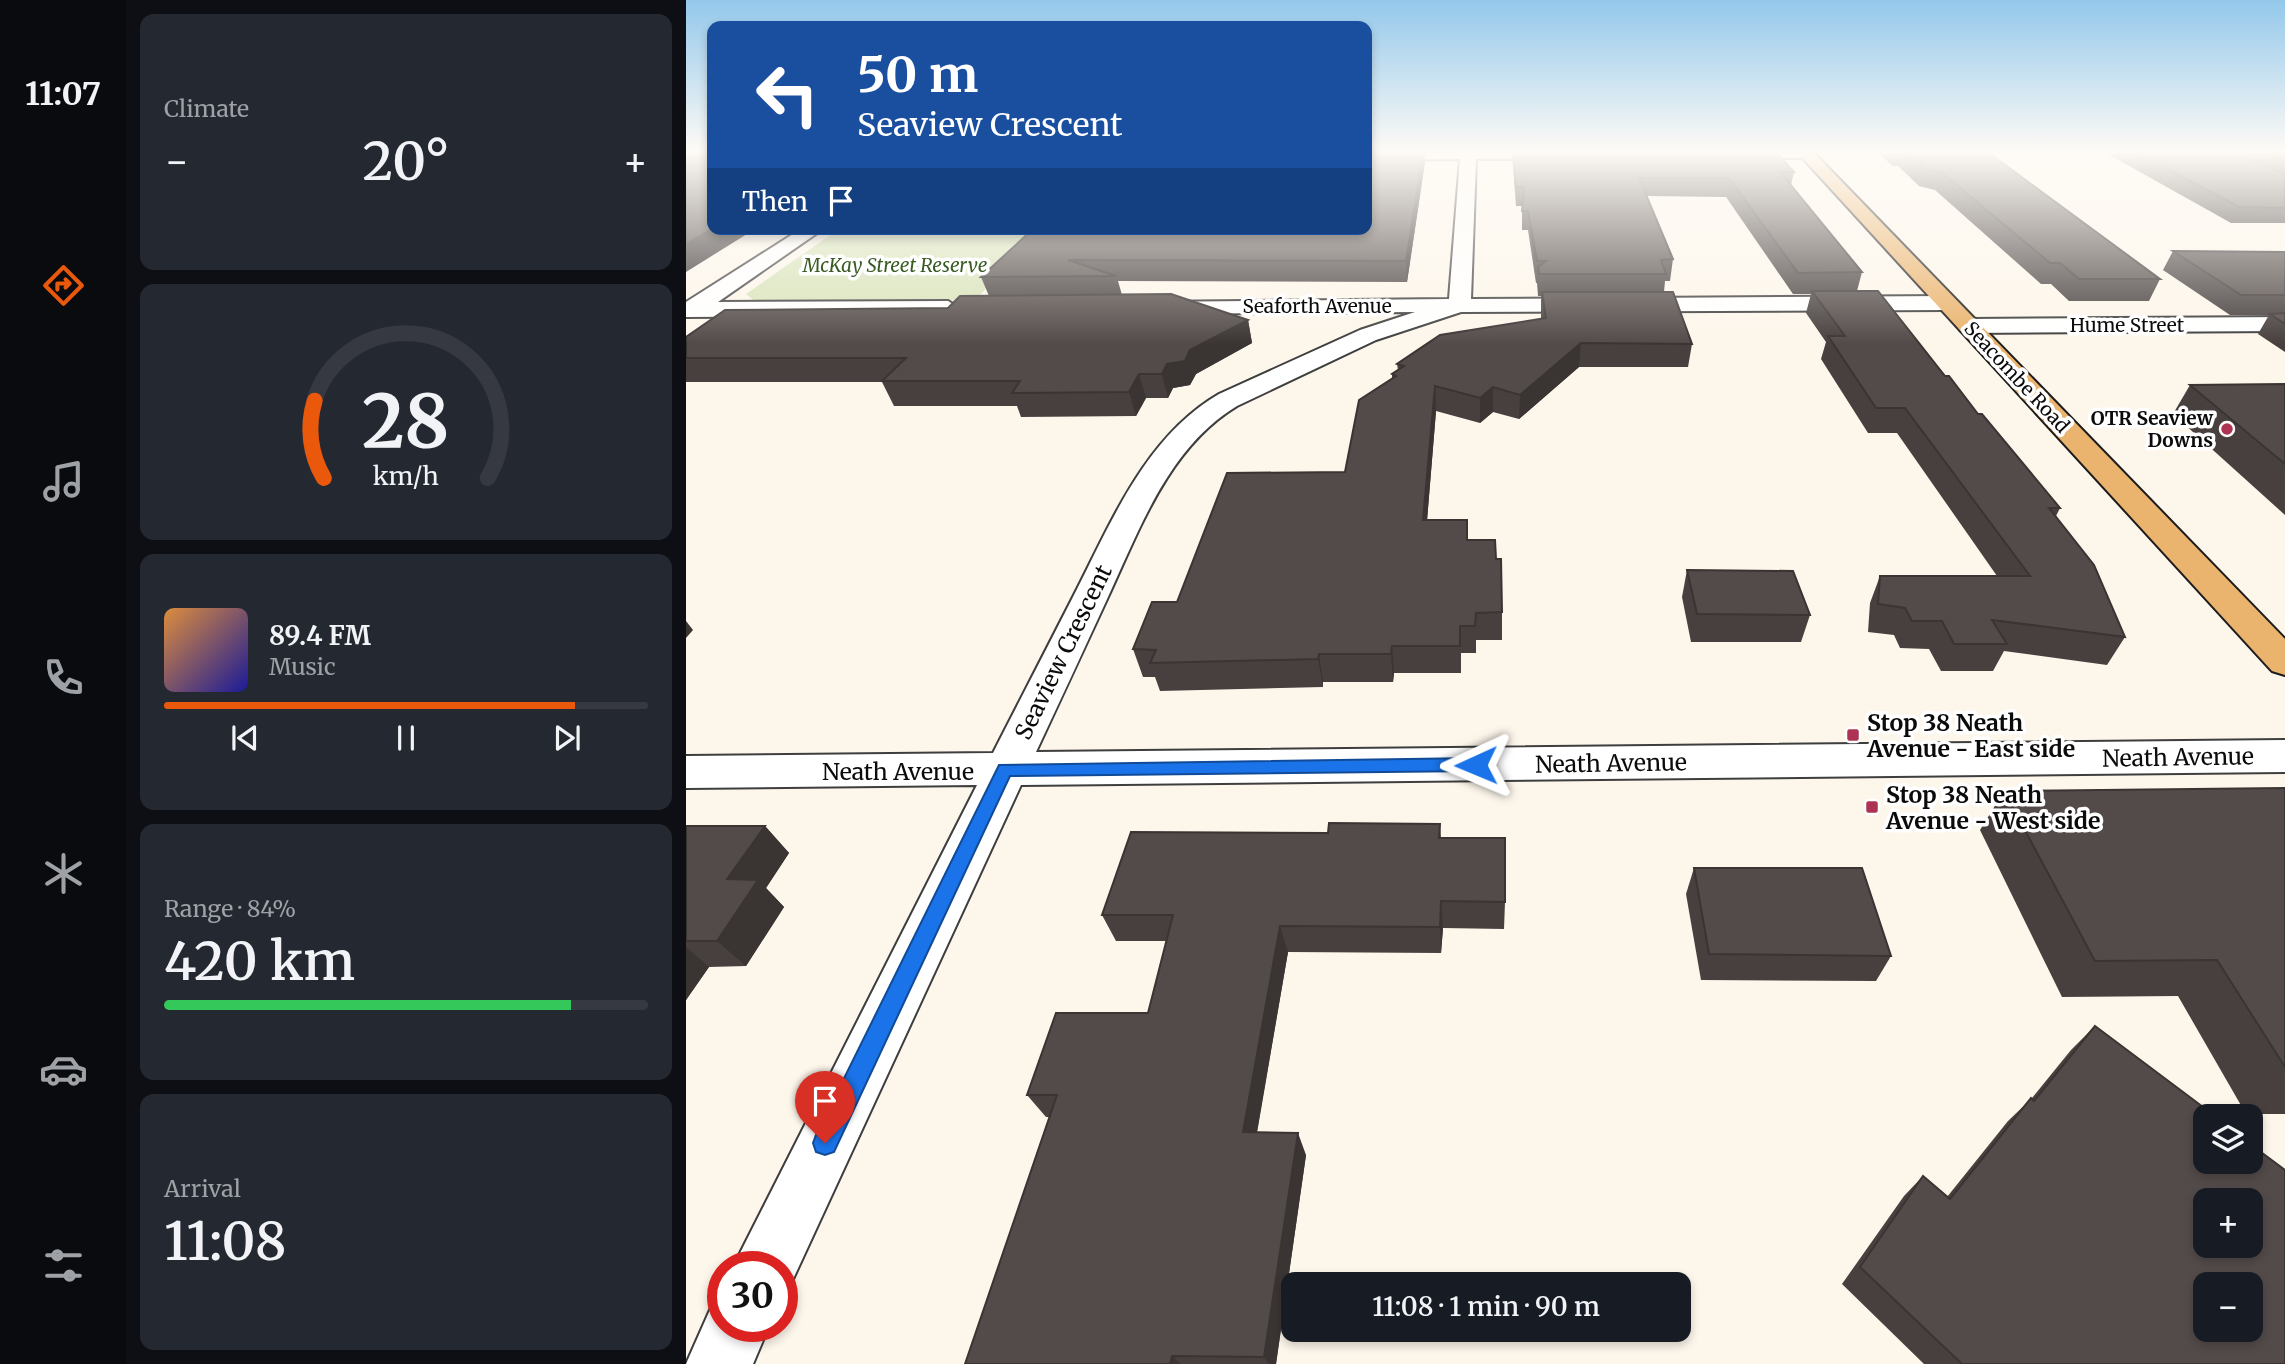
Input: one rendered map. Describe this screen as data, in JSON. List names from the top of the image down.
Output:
{
  "streets": {
    "main road": ["Seacombe Road"],
    "street": [
      "Seaforth Avenue",
      "Hume Street",
      "Seaview Crescent",
      "Neath Avenue"
    ]
  },
  "crossings": [
    ["Seaforth Avenue", "Seacombe Road"],
    ["Seaforth Avenue", "Seaview Crescent"],
    ["Hume Street", "Seacombe Road"],
    ["Seaview Crescent", "Neath Avenue"]
  ],
  "parks": ["McKay Street Reserve"],
  "places": {
    "other": ["OTR Seaview Downs"],
    "transit": ["Stop 38 Neath Avenue - East side", "Stop 38 Neath Avenue - West side"]
  },
  "page": {
    "tabs": "11:07",
    "tile": [
      "Climate",
      ["Range · 84%", "420 km"],
      ["Arrival", "11:08"]
    ],
    "turn": ["50 m", "Seaview Crescent"],
    "heat": ["−", "20°", "+"],
    "then": "Then",
    "song": ["89.4 FM", "Music"],
    "map_buttons": ["+", "−"],
    "limit": "30",
    "trip": "11:08 · 1 min · 90 m",
    "gauge": ["28", "km/h"]
  }
}
